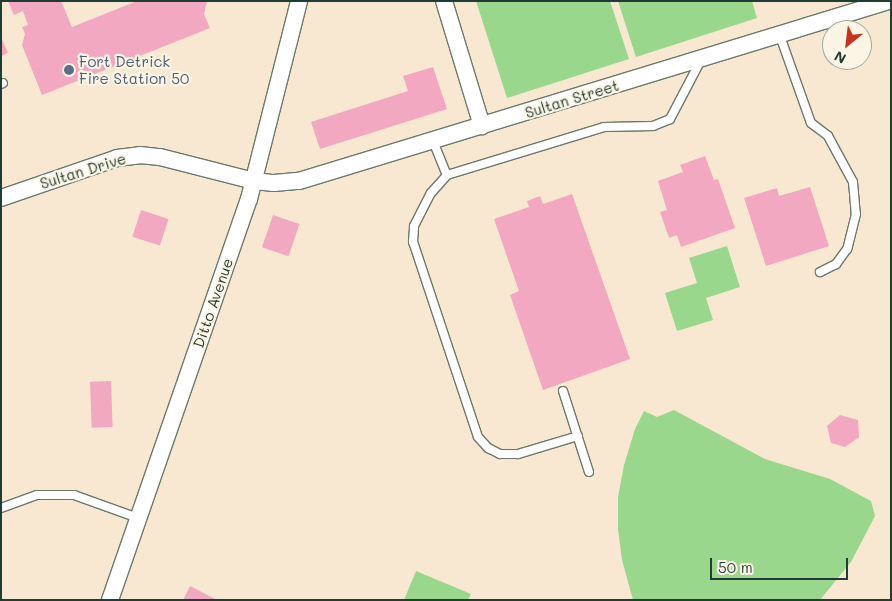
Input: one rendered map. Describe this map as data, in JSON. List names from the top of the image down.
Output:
{
  "streets": {
    "street": ["Sultan Street", "Sultan Drive", "Ditto Avenue"]
  },
  "crossings": [
    ["Sultan Street", "Sultan Drive"],
    ["Sultan Street", "Ditto Avenue"],
    ["Sultan Drive", "Ditto Avenue"]
  ],
  "places": ["Fort Detrick Fire Station 50"],
  "scale_bar": "50 m",
  "north": "bottom left"
}
